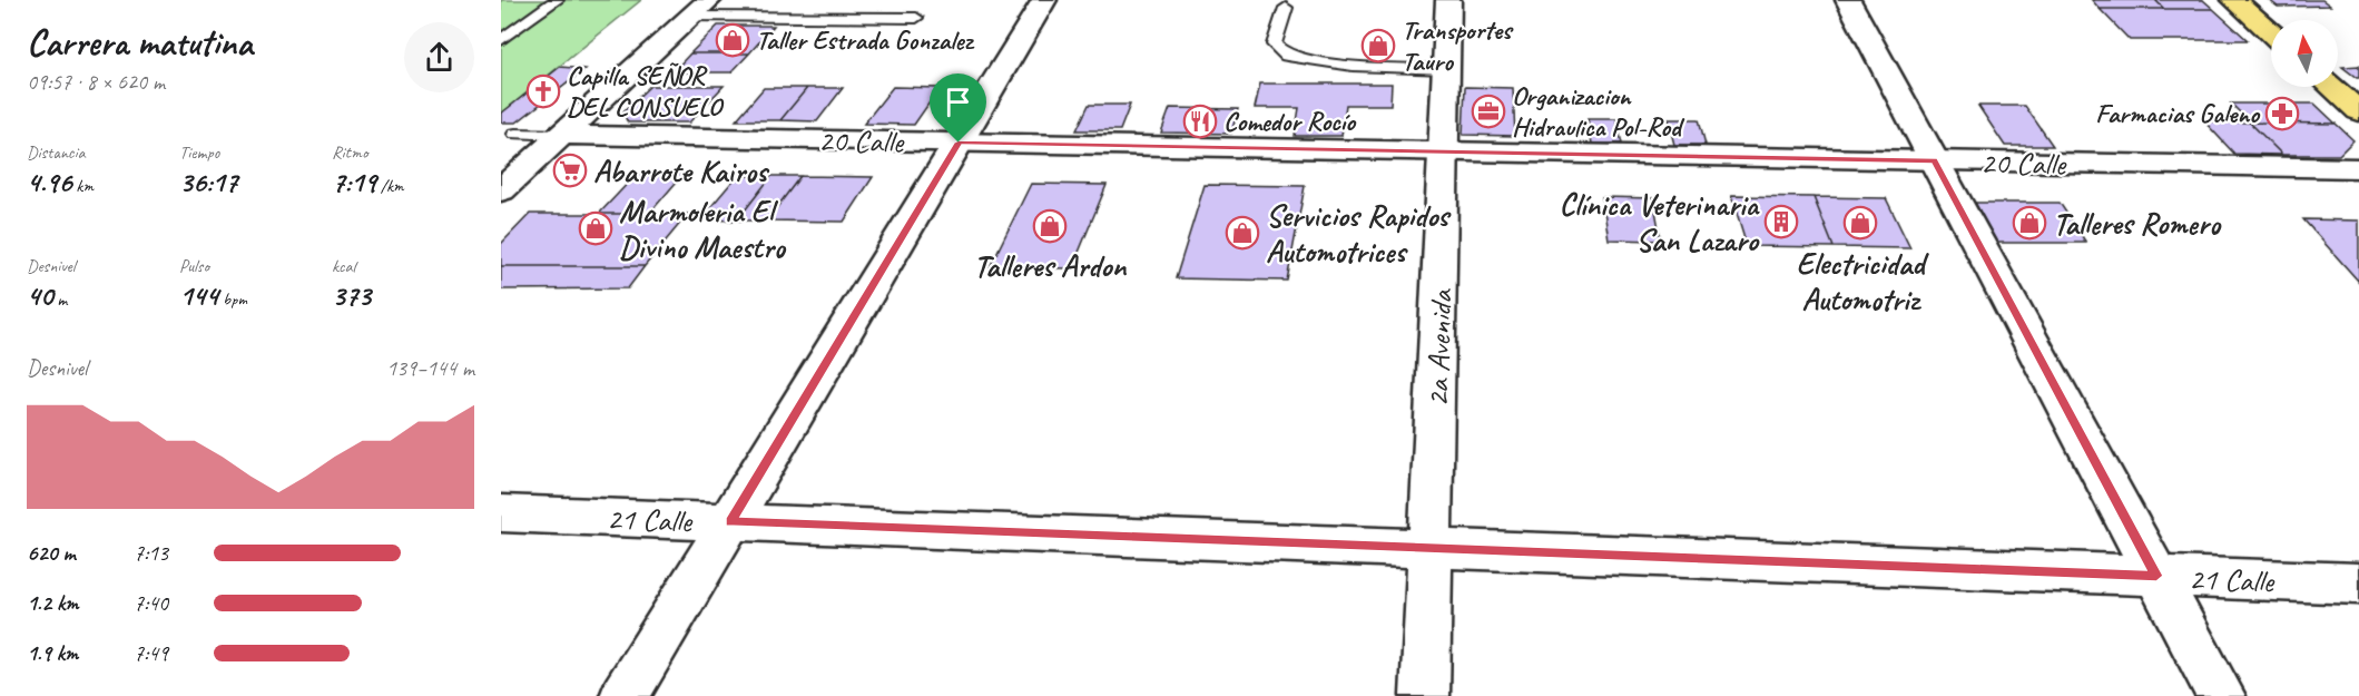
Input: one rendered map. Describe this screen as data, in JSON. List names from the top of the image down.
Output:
{
  "streets": {
    "street": ["20 Calle", "2a Avenida", "21 Calle"]
  },
  "crossings": [
    ["20 Calle", "2a Avenida"],
    ["2a Avenida", "21 Calle"]
  ],
  "places": {
    "shop": [
      "Taller Estrada Gonzalez",
      "Transportes Tauro",
      "Electricidad Automotriz",
      "Talleres Romero",
      "Talleres Ardon",
      "Marmoleria El Divino Maestro",
      "Servicios Rapidos Automotrices"
    ],
    "church": ["Capilla SEÑOR DEL CONSUELO"],
    "office": ["Organizacion Hidraulica Pol-Rod"],
    "pharmacy": ["Farmacias Galeno"],
    "restaurant": ["Comedor Rocío"],
    "supermarket": ["Abarrote Kairos"],
    "building": ["Clínica Veterinaria San Lazaro"]
  },
  "north": "top",
  "page": {
    "heading": ["Carrera matutina", "09:57 · 8 × 620 m"],
    "stats": [
      ["Distancia", "4.96 km"],
      ["Tiempo", "36:17"],
      ["Ritmo", "7:19 /km"],
      ["Desnivel", "40 m"],
      ["Pulso", "144 bpm"],
      ["kcal", "373"]
    ],
    "chart": ["Desnivel", "139–144 m"],
    "list": [
      {
        "name": "620 m",
        "note": "7:13"
      },
      {
        "name": "1.2 km",
        "note": "7:40"
      },
      {
        "name": "1.9 km",
        "note": "7:49"
      }
    ]
  }
}
